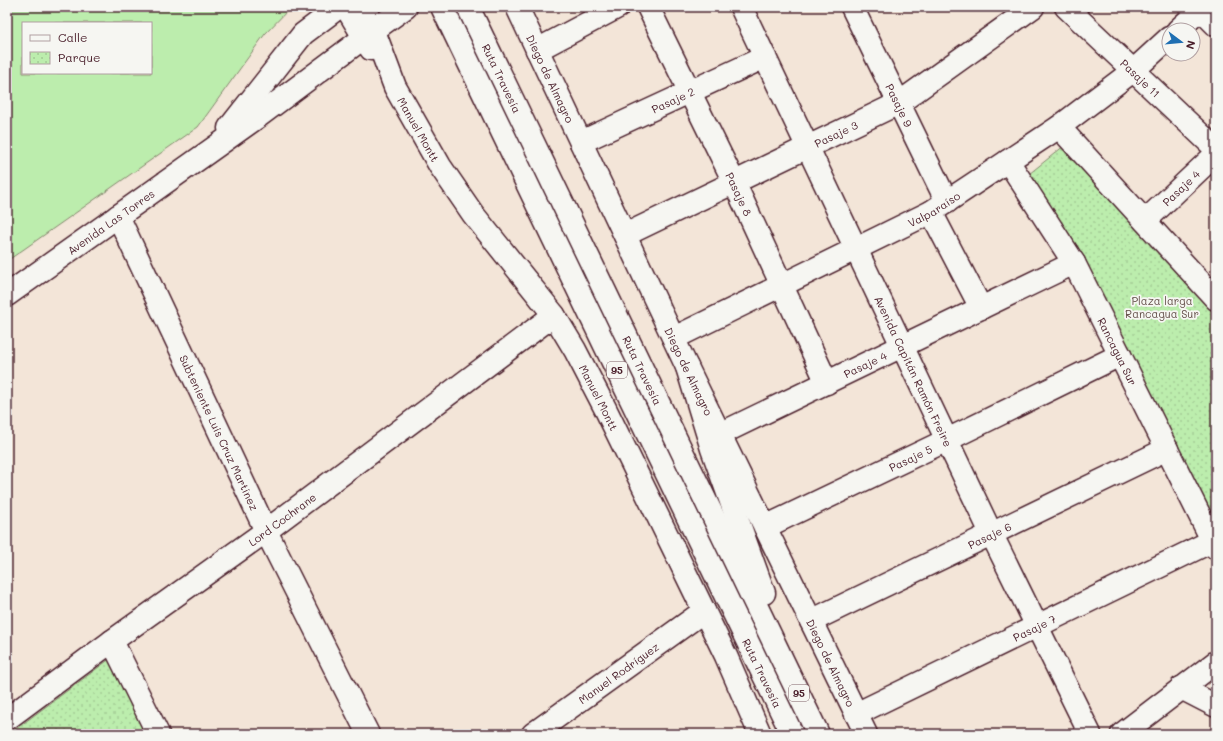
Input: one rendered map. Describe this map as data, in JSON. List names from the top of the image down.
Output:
{
  "streets": {
    "main road": [
      "Pasaje 11",
      "Ruta Travesía",
      "Diego de Almagro",
      "Pasaje 2",
      "Pasaje 9",
      "Manuel Montt",
      "Pasaje 3",
      "Pasaje 4",
      "Pasaje 8",
      "Valparaíso",
      "Avenida Las Torres",
      "Rancagua Sur",
      "95",
      "Avenida Capitán Ramón Freire",
      "Subteniente Luis Cruz Martínez",
      "Pasaje 5",
      "Lord Cochrane",
      "Pasaje 6",
      "Pasaje 7",
      "Manuel Rodríguez"
    ]
  },
  "crossings": [
    ["Pasaje 11", "Valparaíso"],
    ["Diego de Almagro", "Pasaje 2"],
    ["Diego de Almagro", "Pasaje 3"],
    ["Diego de Almagro", "Pasaje 4"],
    ["Diego de Almagro", "Valparaíso"],
    ["Diego de Almagro", "Pasaje 5"],
    ["Diego de Almagro", "Pasaje 6"],
    ["Diego de Almagro", "Pasaje 7"],
    ["Pasaje 2", "Pasaje 8"],
    ["Pasaje 2", "Avenida Capitán Ramón Freire"],
    ["Pasaje 9", "Pasaje 3"],
    ["Pasaje 9", "Pasaje 4"],
    ["Pasaje 9", "Valparaíso"],
    ["Manuel Montt", "Avenida Las Torres"],
    ["Manuel Montt", "Lord Cochrane"],
    ["Manuel Montt", "Manuel Rodríguez"],
    ["Pasaje 3", "Pasaje 8"],
    ["Pasaje 3", "Avenida Capitán Ramón Freire"],
    ["Pasaje 4", "Pasaje 8"],
    ["Pasaje 4", "Rancagua Sur"],
    ["Pasaje 4", "Avenida Capitán Ramón Freire"],
    ["Pasaje 8", "Valparaíso"],
    ["Valparaíso", "Rancagua Sur"],
    ["Valparaíso", "Avenida Capitán Ramón Freire"],
    ["Avenida Las Torres", "Subteniente Luis Cruz Martínez"],
    ["Rancagua Sur", "Pasaje 5"],
    ["Rancagua Sur", "Pasaje 6"],
    ["Rancagua Sur", "Pasaje 7"],
    ["Avenida Capitán Ramón Freire", "Pasaje 5"],
    ["Avenida Capitán Ramón Freire", "Pasaje 6"],
    ["Avenida Capitán Ramón Freire", "Pasaje 7"],
    ["Subteniente Luis Cruz Martínez", "Lord Cochrane"]
  ],
  "parks": ["Plaza larga Rancagua Sur"],
  "legend": ["Calle", "Parque"],
  "north": "right"
}
